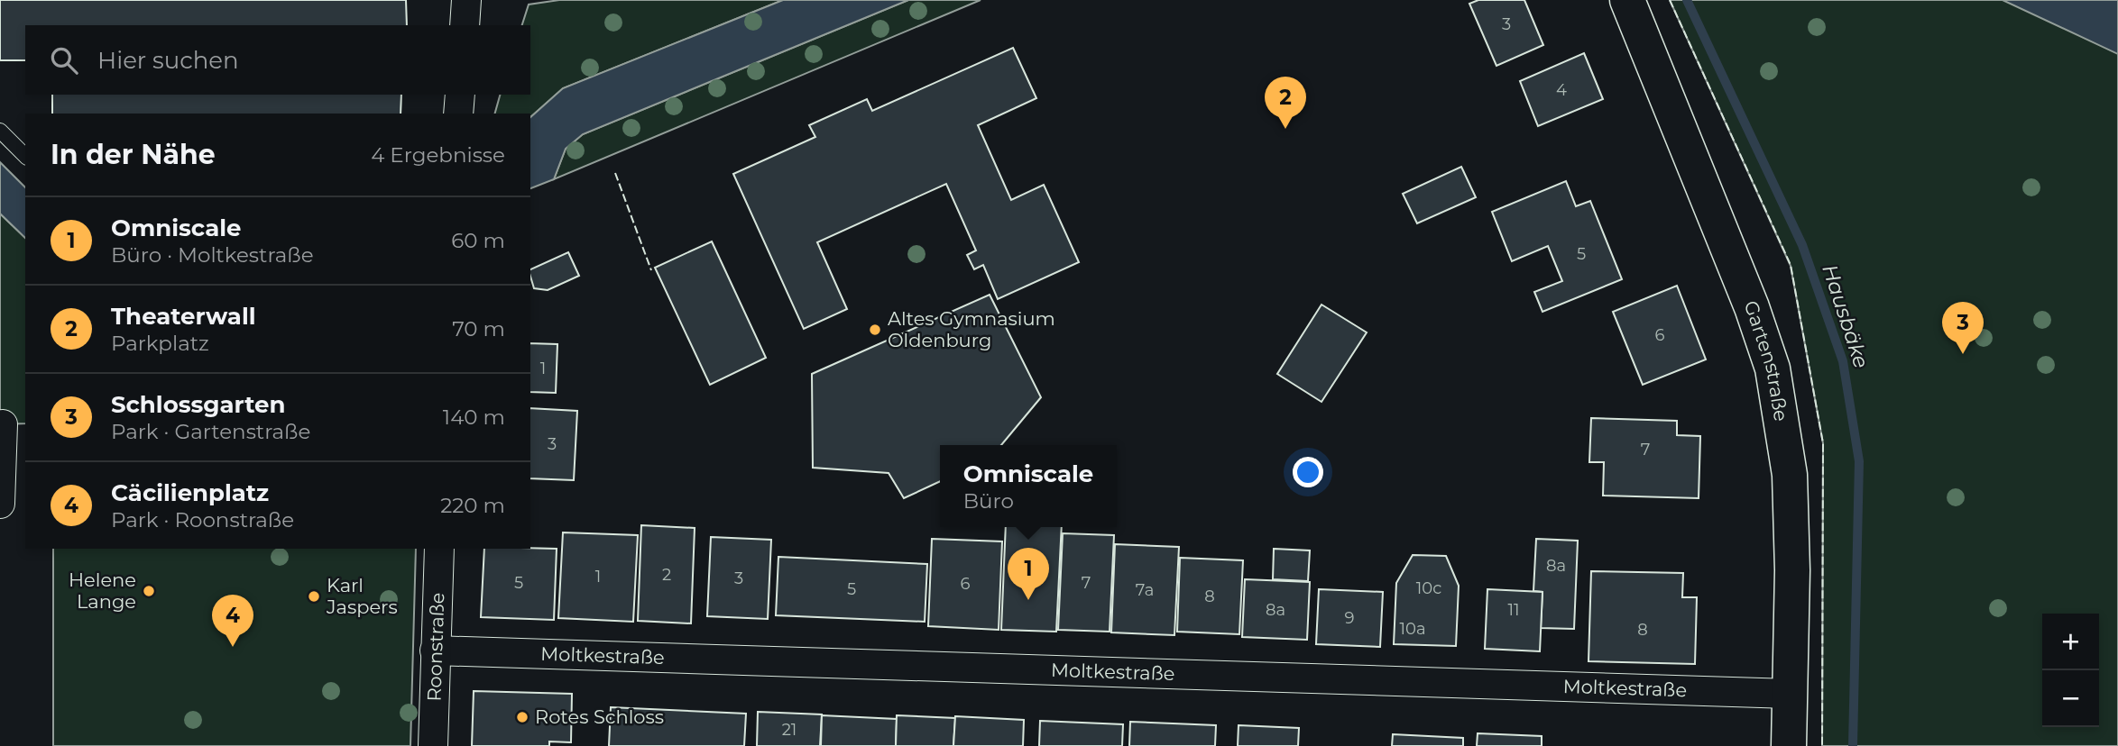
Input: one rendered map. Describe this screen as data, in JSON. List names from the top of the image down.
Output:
{
  "streets": {
    "street": ["Gartenstraße", "Roonstraße", "Moltkestraße"]
  },
  "crossings": [
    ["Gartenstraße", "Moltkestraße"],
    ["Roonstraße", "Moltkestraße"]
  ],
  "water": ["Hausbäke"],
  "places": [
    "Altes Gymnasium Oldenburg",
    "Helene Lange",
    "Karl Jaspers",
    "Rotes Schloss"
  ],
  "house_numbers": [
    "3",
    "4",
    "5",
    "6",
    "1",
    "3",
    "7",
    "8a",
    "2",
    "1",
    "3",
    "5",
    "7",
    "6",
    "10c",
    "5",
    "7a",
    "8",
    "8a",
    "11",
    "9",
    "10a",
    "8",
    "21"
  ],
  "page": {
    "search": "Hier suchen",
    "pins": [
      "2",
      "3",
      "1",
      "4"
    ],
    "heading": ["In der Nähe", "4 Ergebnisse"],
    "list": [
      {
        "mark": "1",
        "name": "Omniscale",
        "note": "Büro · Moltkestraße",
        "value": "60 m"
      },
      {
        "mark": "2",
        "name": "Theaterwall",
        "note": "Parkplatz",
        "value": "70 m"
      },
      {
        "mark": "3",
        "name": "Schlossgarten",
        "note": "Park · Gartenstraße",
        "value": "140 m"
      },
      {
        "mark": "4",
        "name": "Cäcilienplatz",
        "note": "Park · Roonstraße",
        "value": "220 m"
      }
    ],
    "popup": ["Omniscale", "Büro"],
    "map_buttons": ["+", "−"]
  }
}
